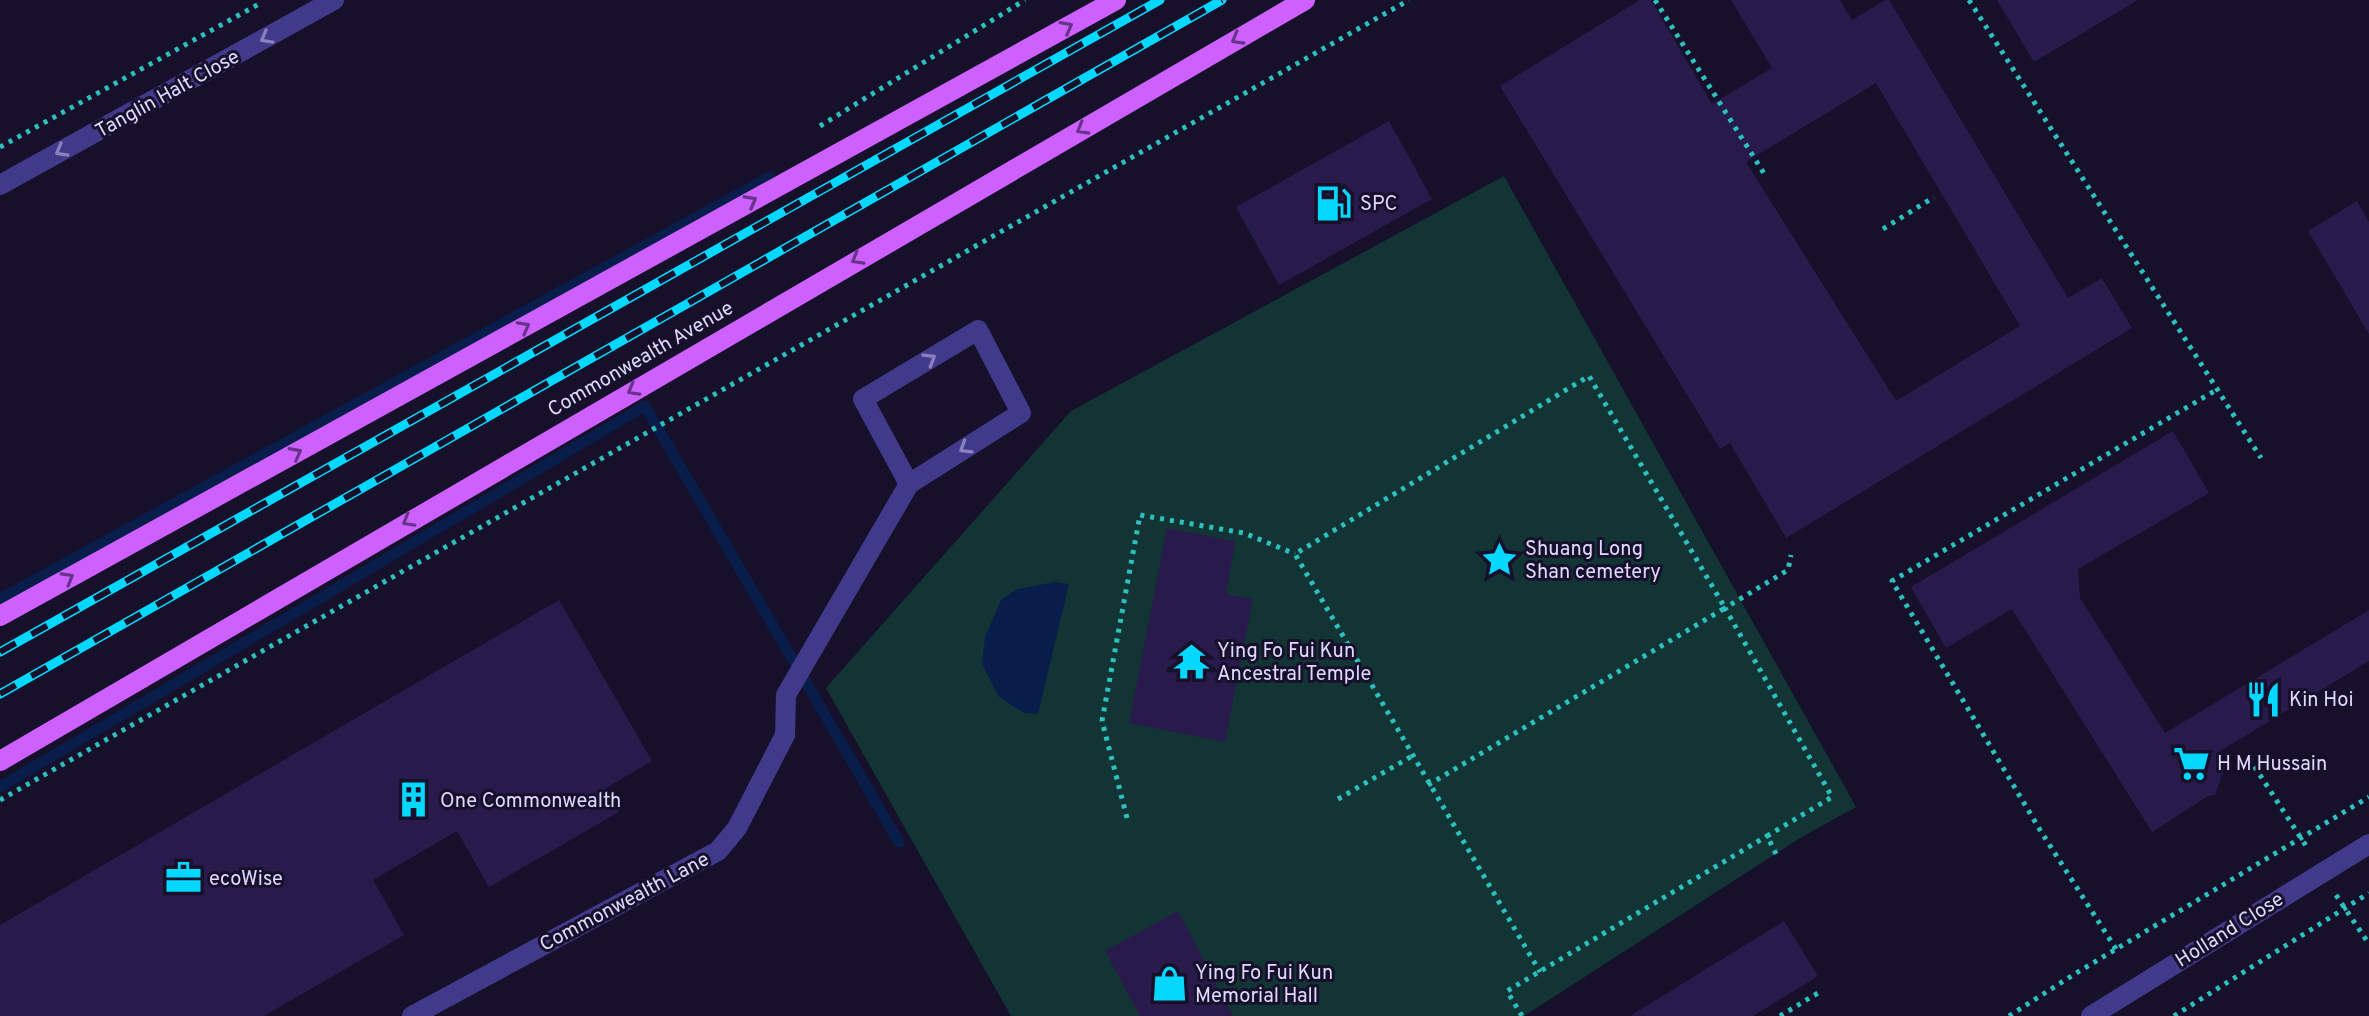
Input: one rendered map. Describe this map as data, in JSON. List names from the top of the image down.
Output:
{
  "streets": {
    "main road": ["Commonwealth Avenue"],
    "street": ["Tanglin Halt Close", "Commonwealth Lane", "Holland Close"]
  },
  "one_way": ["Tanglin Halt Close"],
  "places": {
    "fuel station": ["SPC"],
    "place": ["Shuang Long Shan cemetery"],
    "temple": ["Ying Fo Fui Kun Ancestral Temple"],
    "restaurant": ["Kin Hoi"],
    "supermarket": ["H M Hussain"],
    "building": ["One Commonwealth"],
    "office": ["ecoWise"],
    "shop": ["Ying Fo Fui Kun Memorial Hall"]
  }
}
